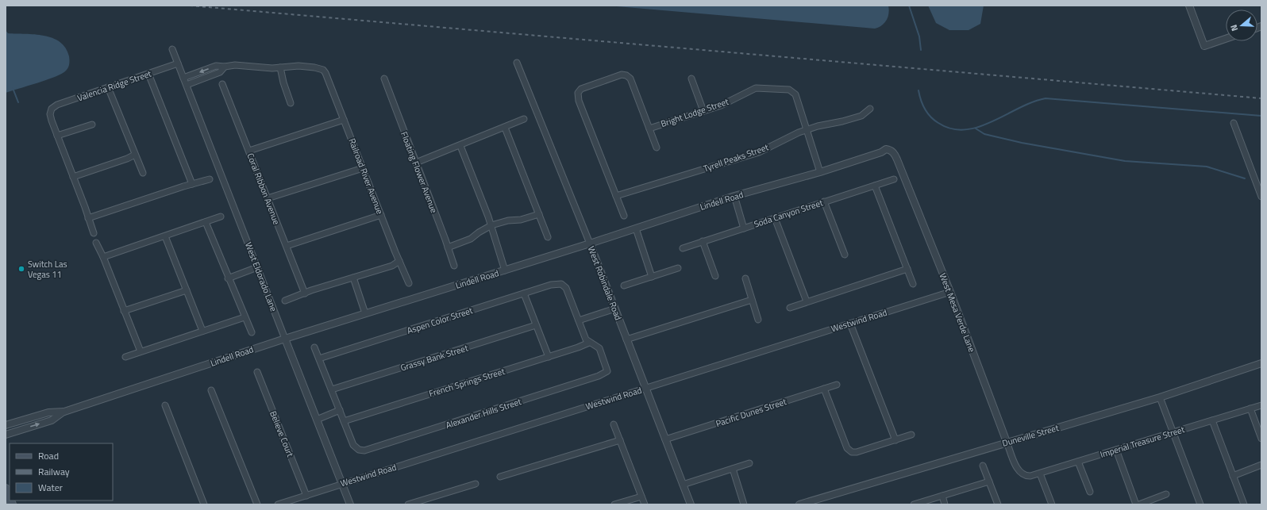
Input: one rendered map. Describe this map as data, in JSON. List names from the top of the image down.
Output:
{
  "streets": {
    "street": [
      "Valencia Ridge Street",
      "Bright Lodge Street",
      "Tyrell Peaks Street",
      "Floating Flower Avenue",
      "Railroad River Avenue",
      "Coral Ribbon Avenue",
      "Lindell Road",
      "Soda Canyon Street",
      "West Eldorado Lane",
      "West Robindale Road",
      "West Mesa Verde Lane",
      "Aspen Color Street",
      "Westwind Road",
      "Grassy Bank Street",
      "French Springs Street",
      "Pacific Dunes Street",
      "Alexander Hills Street",
      "Believe Court",
      "Duneville Street",
      "Imperial Treasure Street"
    ]
  },
  "crossings": [
    ["Valencia Ridge Street", "West Eldorado Lane"],
    ["Bright Lodge Street", "Tyrell Peaks Street"],
    ["Lindell Road", "West Eldorado Lane"],
    ["Lindell Road", "West Robindale Road"],
    ["Lindell Road", "West Mesa Verde Lane"],
    ["West Eldorado Lane", "Westwind Road"],
    ["West Robindale Road", "Westwind Road"],
    ["West Robindale Road", "Pacific Dunes Street"],
    ["West Mesa Verde Lane", "Westwind Road"],
    ["West Mesa Verde Lane", "Duneville Street"],
    ["West Mesa Verde Lane", "Imperial Treasure Street"],
    ["Westwind Road", "Believe Court"],
    ["French Springs Street", "Alexander Hills Street"]
  ],
  "places": ["Switch Las Vegas 11"],
  "legend": ["Road", "Railway", "Water"],
  "north": "left"
}
